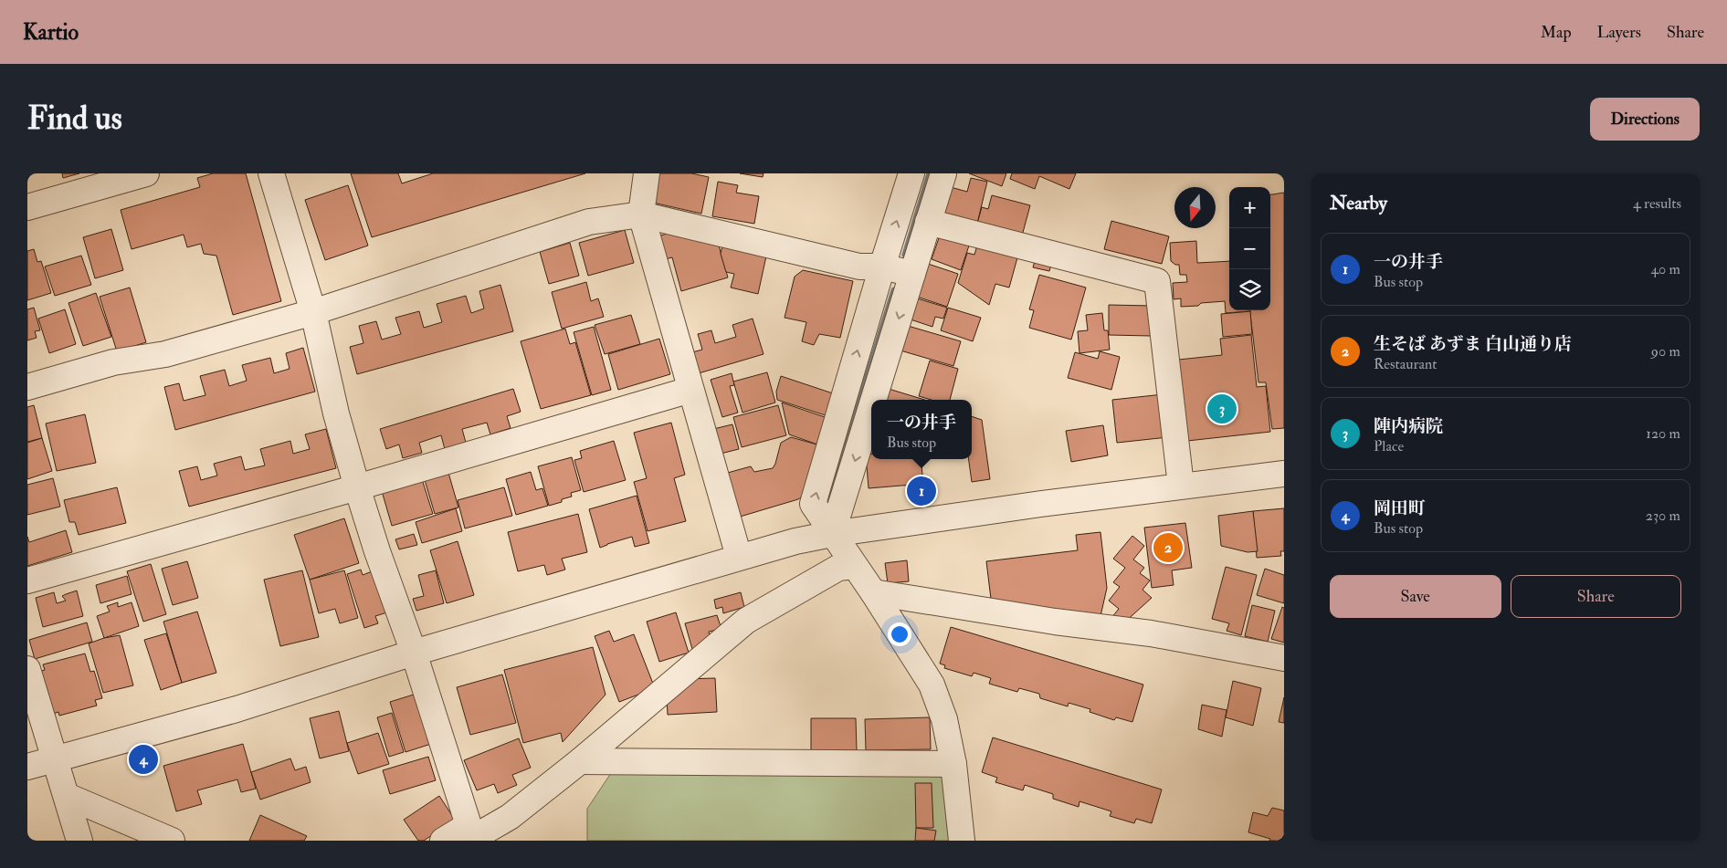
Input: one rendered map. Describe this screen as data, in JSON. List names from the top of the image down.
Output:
{
  "north": "bottom",
  "page": {
    "header": "Kartio",
    "nav": ["Map", "Layers", "Share"],
    "buttons": [
      "Directions",
      ["Save", "Share"]
    ],
    "title": "Find us",
    "heading": ["Nearby", "4 results"],
    "map_buttons": ["+", "−"],
    "list": [
      {
        "mark": "1",
        "name": "一の井手",
        "note": "Bus stop",
        "value": "40 m"
      },
      {
        "mark": "2",
        "name": "生そば あずま 白山通り店",
        "note": "Restaurant",
        "value": "90 m"
      },
      {
        "mark": "3",
        "name": "陣内病院",
        "note": "Place",
        "value": "120 m"
      },
      {
        "mark": "4",
        "name": "岡田町",
        "note": "Bus stop",
        "value": "230 m"
      }
    ],
    "pins": [
      "3",
      "1",
      "2",
      "4"
    ],
    "popup": ["一の井手", "Bus stop"]
  }
}
